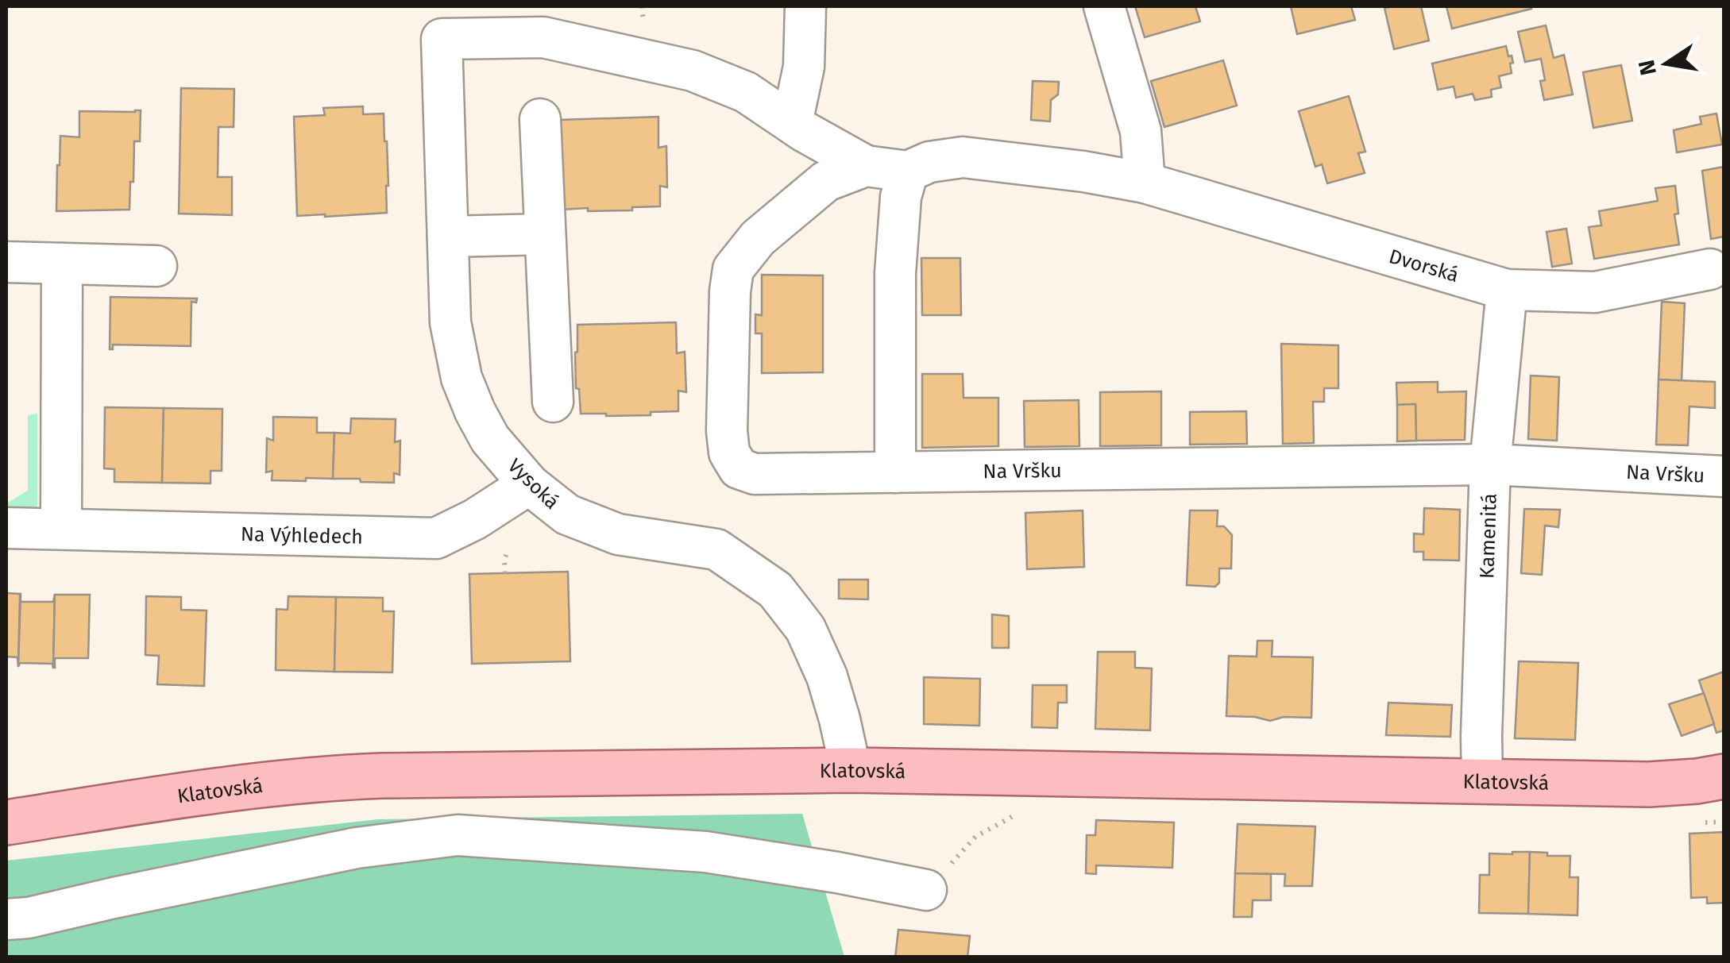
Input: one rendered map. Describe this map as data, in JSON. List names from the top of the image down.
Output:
{
  "streets": {
    "main road": ["Klatovská"],
    "street": [
      "Dvorská",
      "Na Vršku",
      "Vysoká",
      "Na Výhledech",
      "Kamenitá"
    ]
  },
  "crossings": [
    ["Dvorská", "Na Vršku"],
    ["Dvorská", "Kamenitá"],
    ["Na Vršku", "Kamenitá"],
    ["Vysoká", "Na Výhledech"],
    ["Vysoká", "Klatovská"],
    ["Kamenitá", "Klatovská"]
  ],
  "north": "left"
}
